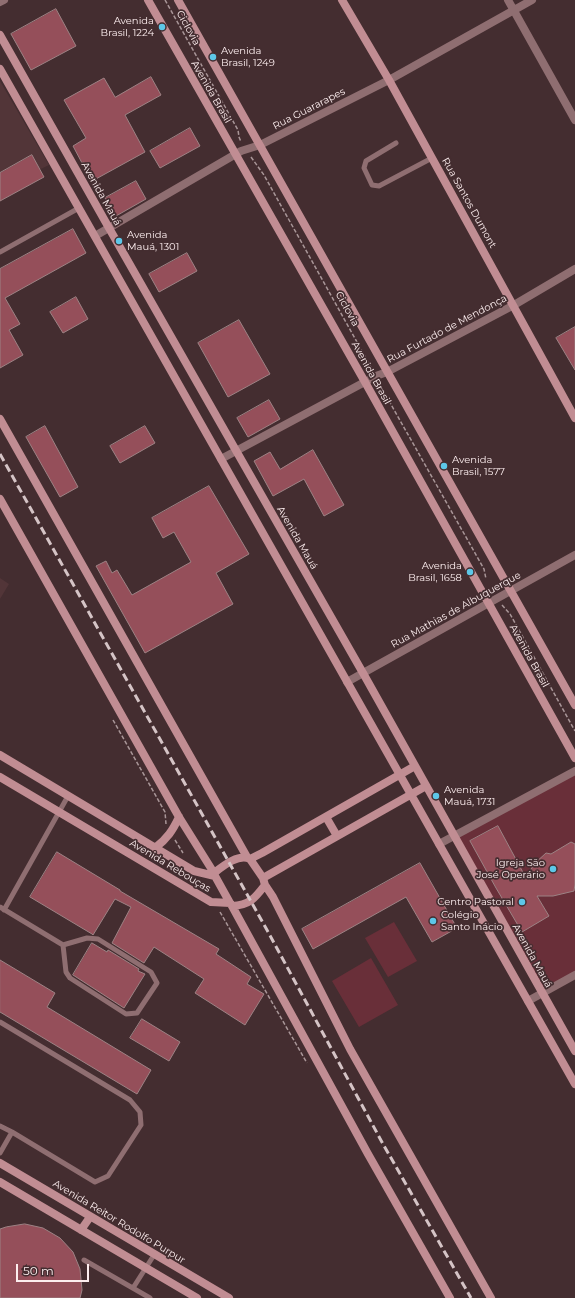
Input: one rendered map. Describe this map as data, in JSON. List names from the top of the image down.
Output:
{
  "streets": {
    "main road": [
      "Avenida Brasil",
      "Avenida Mauá",
      "Rua Santos Dumont",
      "Avenida Rebouças",
      "Avenida Reitor Rodolfo Purpur"
    ],
    "street": ["Rua Guararapes", "Rua Furtado de Mendonça", "Rua Mathias de Albuquerque"],
    "path": ["Ciclovia"]
  },
  "crossings": [
    ["Ciclovia", "Rua Guararapes"],
    ["Ciclovia", "Rua Furtado de Mendonça"],
    ["Avenida Brasil", "Rua Guararapes"],
    ["Avenida Brasil", "Rua Furtado de Mendonça"],
    ["Avenida Brasil", "Rua Mathias de Albuquerque"],
    ["Rua Guararapes", "Avenida Mauá"],
    ["Rua Guararapes", "Rua Santos Dumont"],
    ["Avenida Mauá", "Rua Furtado de Mendonça"],
    ["Avenida Mauá", "Rua Mathias de Albuquerque"],
    ["Rua Santos Dumont", "Rua Furtado de Mendonça"]
  ],
  "places": [
    "Avenida Brasil, 1224",
    "Avenida Brasil, 1249",
    "Avenida Mauá, 1301",
    "Avenida Brasil, 1577",
    "Avenida Brasil, 1658",
    "Avenida Mauá, 1731",
    "Igreja São José Operário",
    "Centro Pastoral",
    "Colégio Santo Inácio"
  ],
  "scale_bar": "50 m"
}
